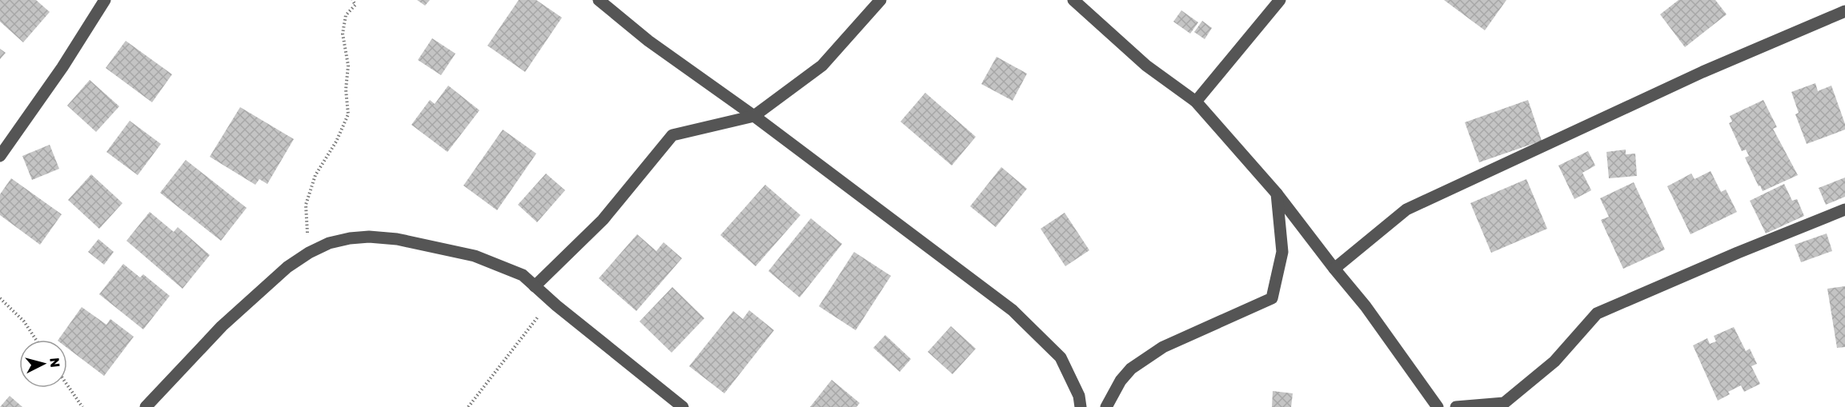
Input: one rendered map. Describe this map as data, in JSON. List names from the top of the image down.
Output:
{
  "north": "right"
}
